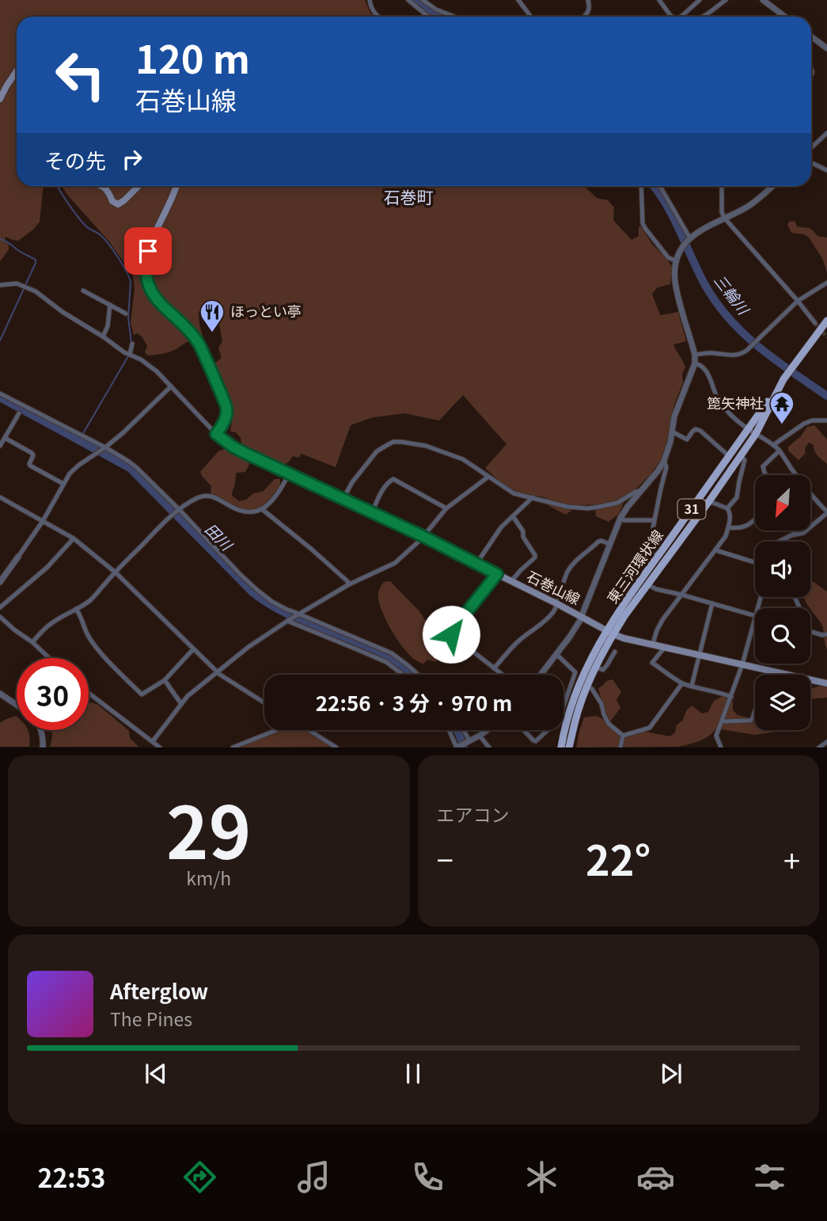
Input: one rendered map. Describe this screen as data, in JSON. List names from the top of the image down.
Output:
{
  "streets": {
    "main road": ["31", "東三河環状線", "石巻山線"]
  },
  "crossings": [
    ["東三河環状線", "石巻山線"]
  ],
  "districts": ["石巻町"],
  "water": ["三輪川", "田川"],
  "places": {
    "restaurant": ["ほっとい亭"],
    "temple": ["箆矢神社"]
  },
  "north": "bottom left",
  "page": {
    "turn": ["120 m", "石巻山線"],
    "then": "その先",
    "limit": "30",
    "trip": "22:56 · 3 分 · 970 m",
    "tile": [
      ["29", "km/h"],
      "エアコン"
    ],
    "heat": ["−", "22°", "+"],
    "song": ["Afterglow", "The Pines"],
    "tabs": "22:53"
  }
}
